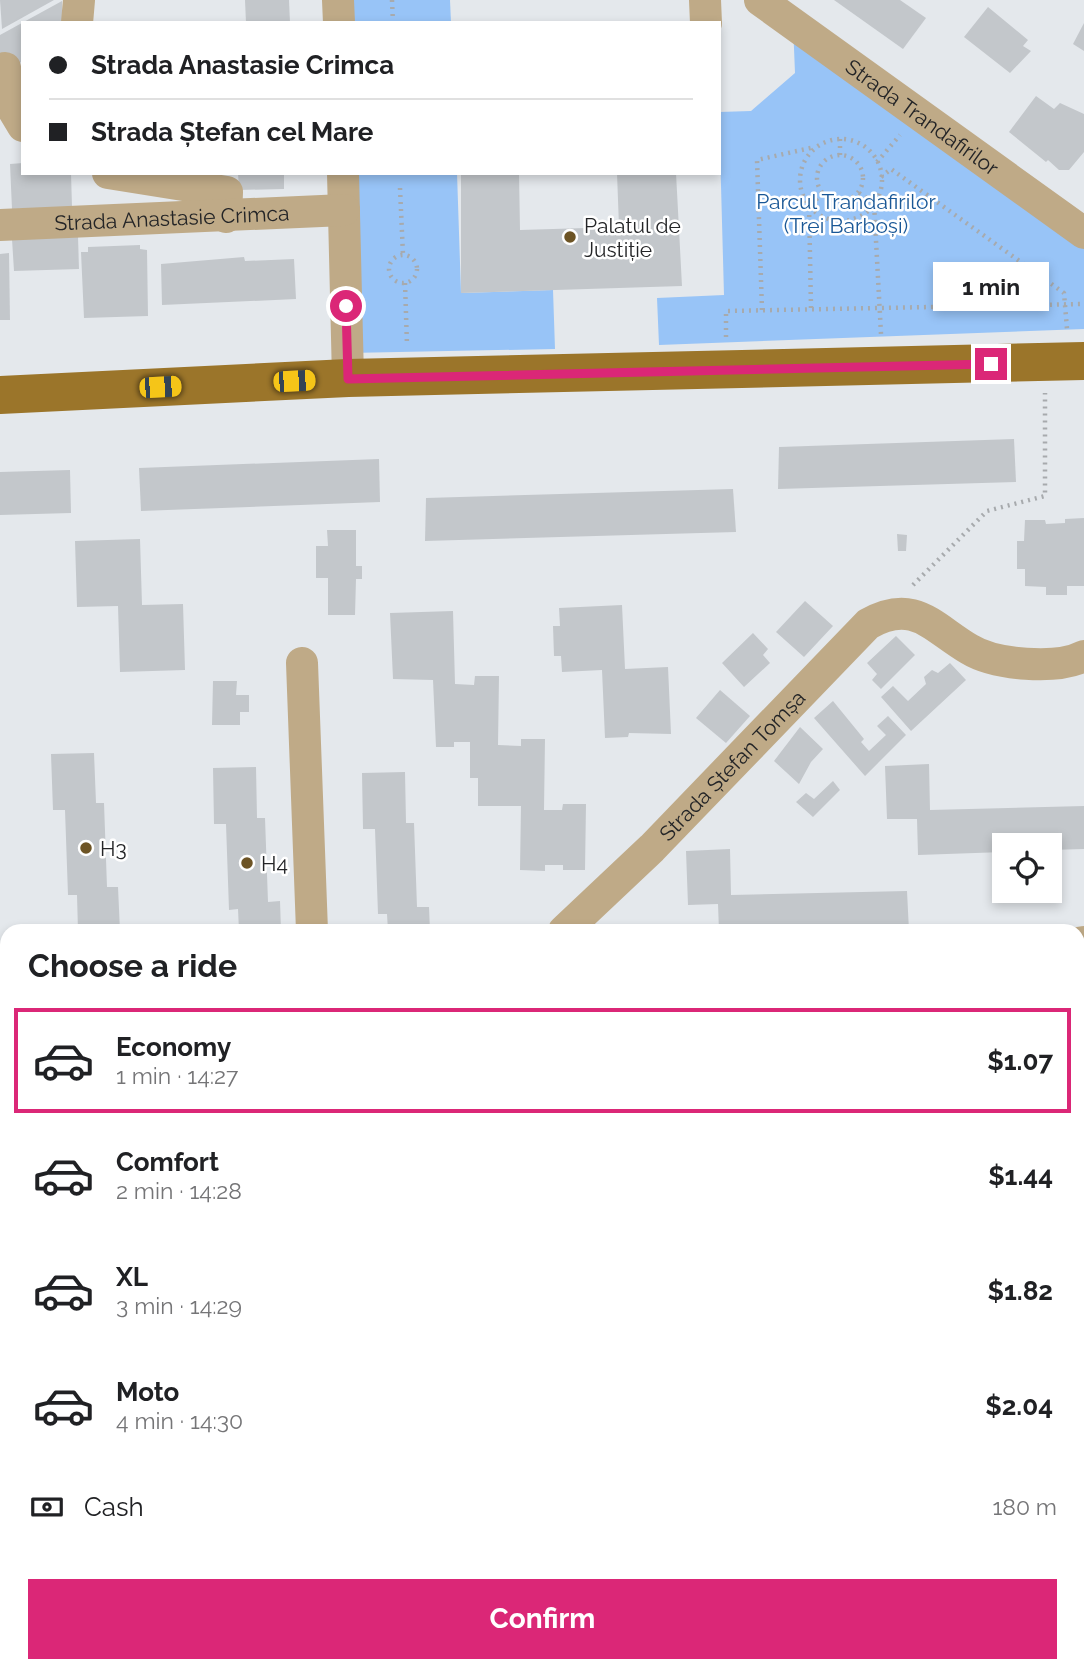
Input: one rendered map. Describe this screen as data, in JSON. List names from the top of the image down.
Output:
{
  "streets": {
    "street": ["Strada Trandafirilor", "Strada Anastasie Crimca", "Strada Ștefan Tomșa"]
  },
  "parks": ["Parcul Trandafirilor (Trei Barboși)"],
  "places": ["Palatul de Justiție", "H3", "H4"],
  "page": {
    "banner": ["Strada Anastasie Crimca", "Strada Ștefan cel Mare"],
    "bubble": "1 min",
    "heading": "Choose a ride",
    "list": [
      {
        "name": "Economy",
        "note": "1 min · 14:27",
        "value": "$1.07"
      },
      {
        "name": "Comfort",
        "note": "2 min · 14:28",
        "value": "$1.44"
      },
      {
        "name": "XL",
        "note": "3 min · 14:29",
        "value": "$1.82"
      },
      {
        "name": "Moto",
        "note": "4 min · 14:30",
        "value": "$2.04"
      }
    ],
    "pay": ["Cash", "180 m"],
    "buttons": "Confirm"
  }
}
